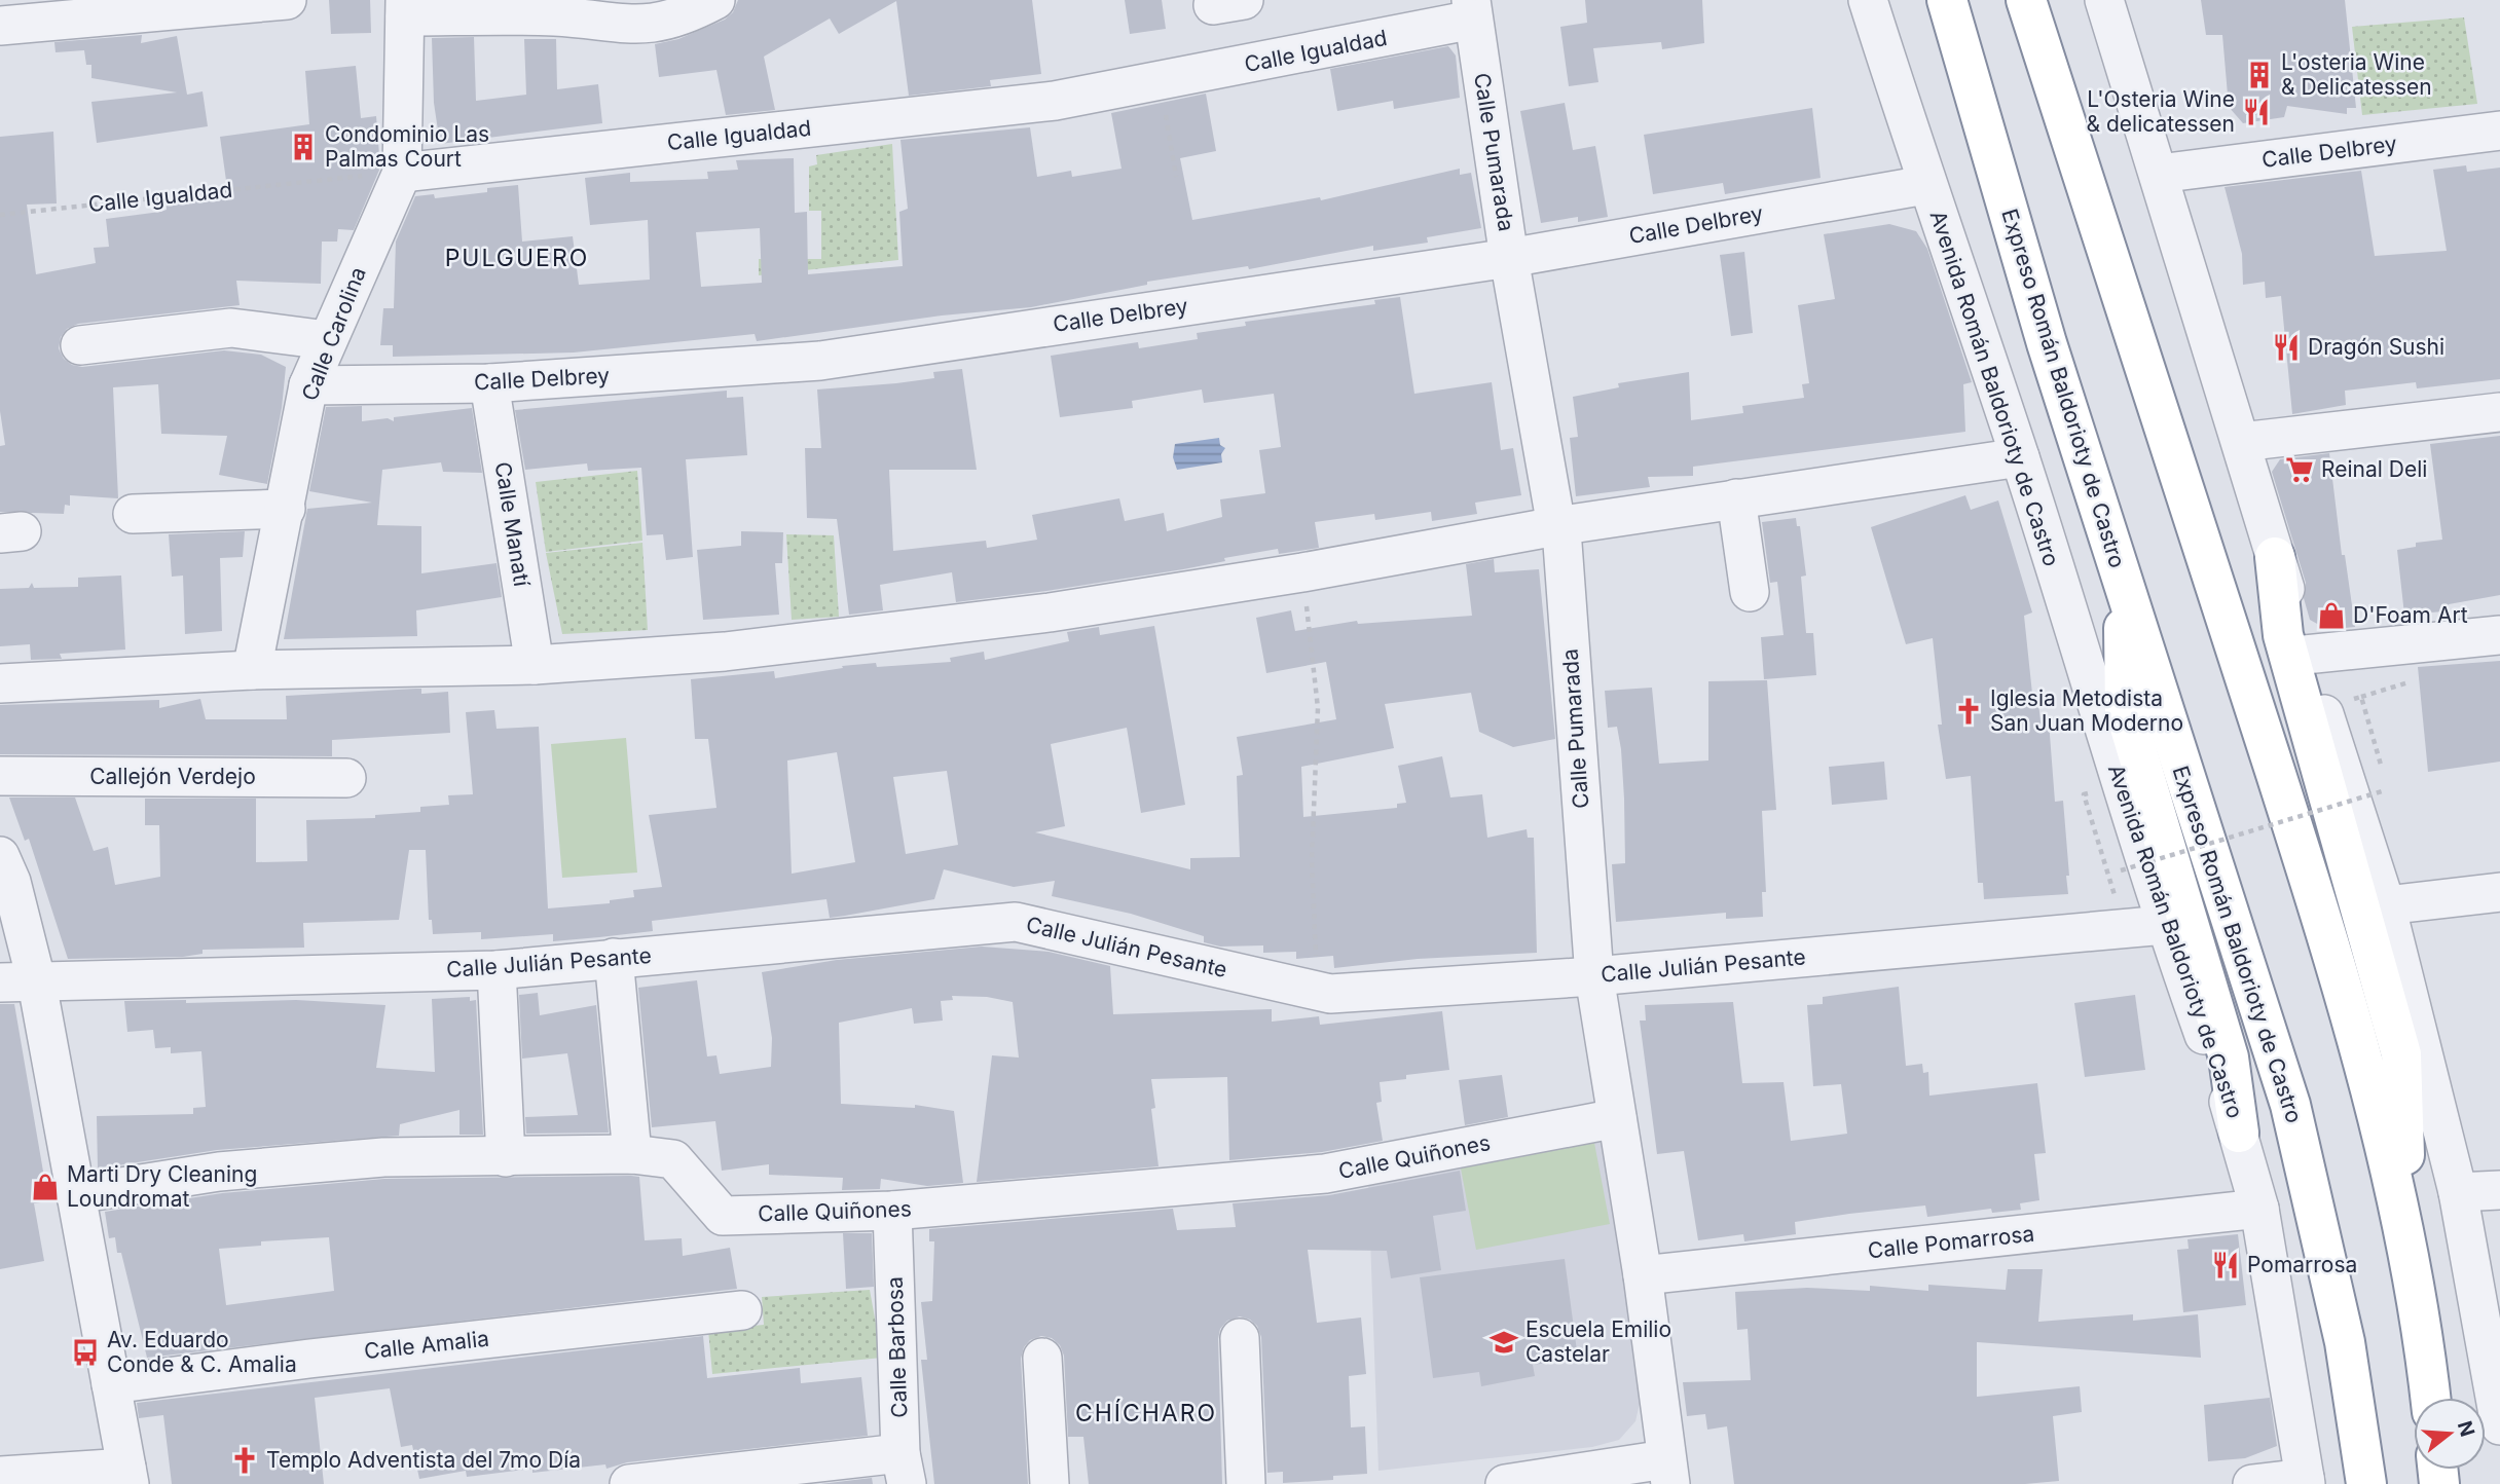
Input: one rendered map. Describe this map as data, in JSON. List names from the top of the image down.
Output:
{
  "streets": {
    "highway": ["Expreso Román Baldorioty de Castro"],
    "street": [
      "Calle Igualdad",
      "Calle Pumarada",
      "Calle Delbrey",
      "Calle Carolina",
      "Avenida Román Baldorioty de Castro",
      "Calle Manatí",
      "Callejón Verdejo",
      "Calle Julián Pesante",
      "Calle Quiñones",
      "Calle Pomarrosa",
      "Calle Amalia",
      "Calle Barbosa"
    ]
  },
  "crossings": [
    ["Calle Igualdad", "Calle Pumarada"],
    ["Calle Igualdad", "Calle Carolina"],
    ["Calle Pumarada", "Calle Delbrey"],
    ["Calle Pumarada", "Calle Julián Pesante"],
    ["Calle Pumarada", "Calle Quiñones"],
    ["Calle Pumarada", "Calle Pomarrosa"],
    ["Calle Delbrey", "Calle Carolina"],
    ["Calle Delbrey", "Avenida Román Baldorioty de Castro"],
    ["Calle Delbrey", "Calle Manatí"],
    ["Avenida Román Baldorioty de Castro", "Calle Julián Pesante"],
    ["Avenida Román Baldorioty de Castro", "Calle Pomarrosa"],
    ["Calle Quiñones", "Calle Barbosa"]
  ],
  "districts": ["PULGUERO", "CHÍCHARO"],
  "places": {
    "building": ["L'osteria Wine & Delicatessen", "Condominio Las Palmas Court"],
    "restaurant": ["L'Osteria Wine & delicatessen", "Dragón Sushi", "Pomarrosa"],
    "supermarket": ["Reinal Deli"],
    "shop": ["D'Foam Art", "Marti Dry Cleaning Loundromat"],
    "church": ["Iglesia Metodista San Juan Moderno", "Templo Adventista del 7mo Día"],
    "school or university": ["Escuela Emilio Castelar"],
    "bus stop": ["Av. Eduardo Conde & C. Amalia"]
  },
  "north": "right"
}
